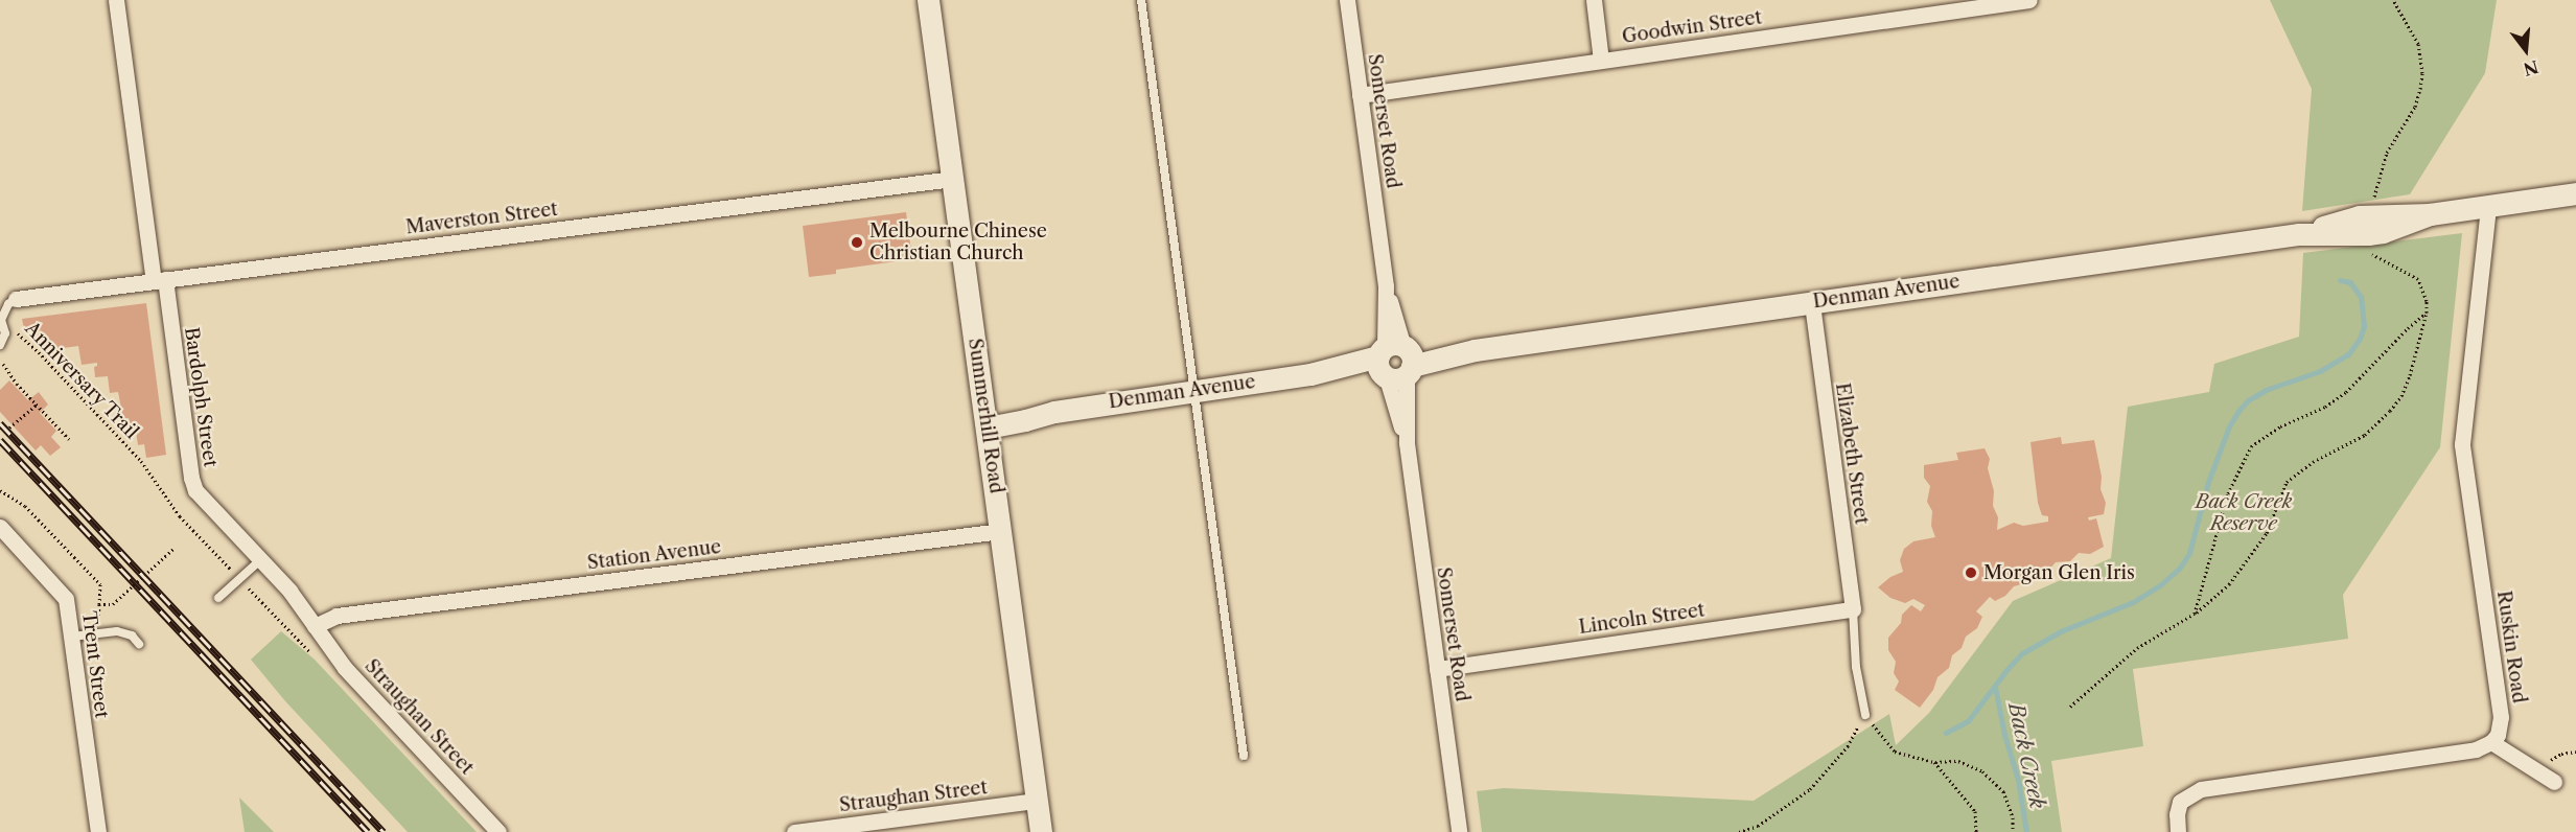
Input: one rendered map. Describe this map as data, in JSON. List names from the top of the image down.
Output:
{
  "streets": {
    "street": [
      "Goodwin Street",
      "Somerset Road",
      "Maverston Street",
      "Denman Avenue",
      "Bardolph Street",
      "Summerhill Road",
      "Elizabeth Street",
      "Station Avenue",
      "Lincoln Street",
      "Ruskin Road",
      "Trent Street",
      "Straughan Street"
    ],
    "path": ["Anniversary Trail"]
  },
  "crossings": [
    ["Goodwin Street", "Somerset Road"],
    ["Somerset Road", "Denman Avenue"],
    ["Somerset Road", "Lincoln Street"],
    ["Maverston Street", "Bardolph Street"],
    ["Maverston Street", "Summerhill Road"],
    ["Denman Avenue", "Summerhill Road"],
    ["Denman Avenue", "Elizabeth Street"],
    ["Denman Avenue", "Ruskin Road"],
    ["Bardolph Street", "Station Avenue"],
    ["Bardolph Street", "Straughan Street"],
    ["Summerhill Road", "Station Avenue"],
    ["Summerhill Road", "Straughan Street"],
    ["Elizabeth Street", "Lincoln Street"],
    ["Station Avenue", "Straughan Street"]
  ],
  "water": ["Back Creek"],
  "parks": ["Back Creek Reserve"],
  "places": ["Melbourne Chinese Christian Church", "Morgan Glen Iris"],
  "north": "bottom"
}
